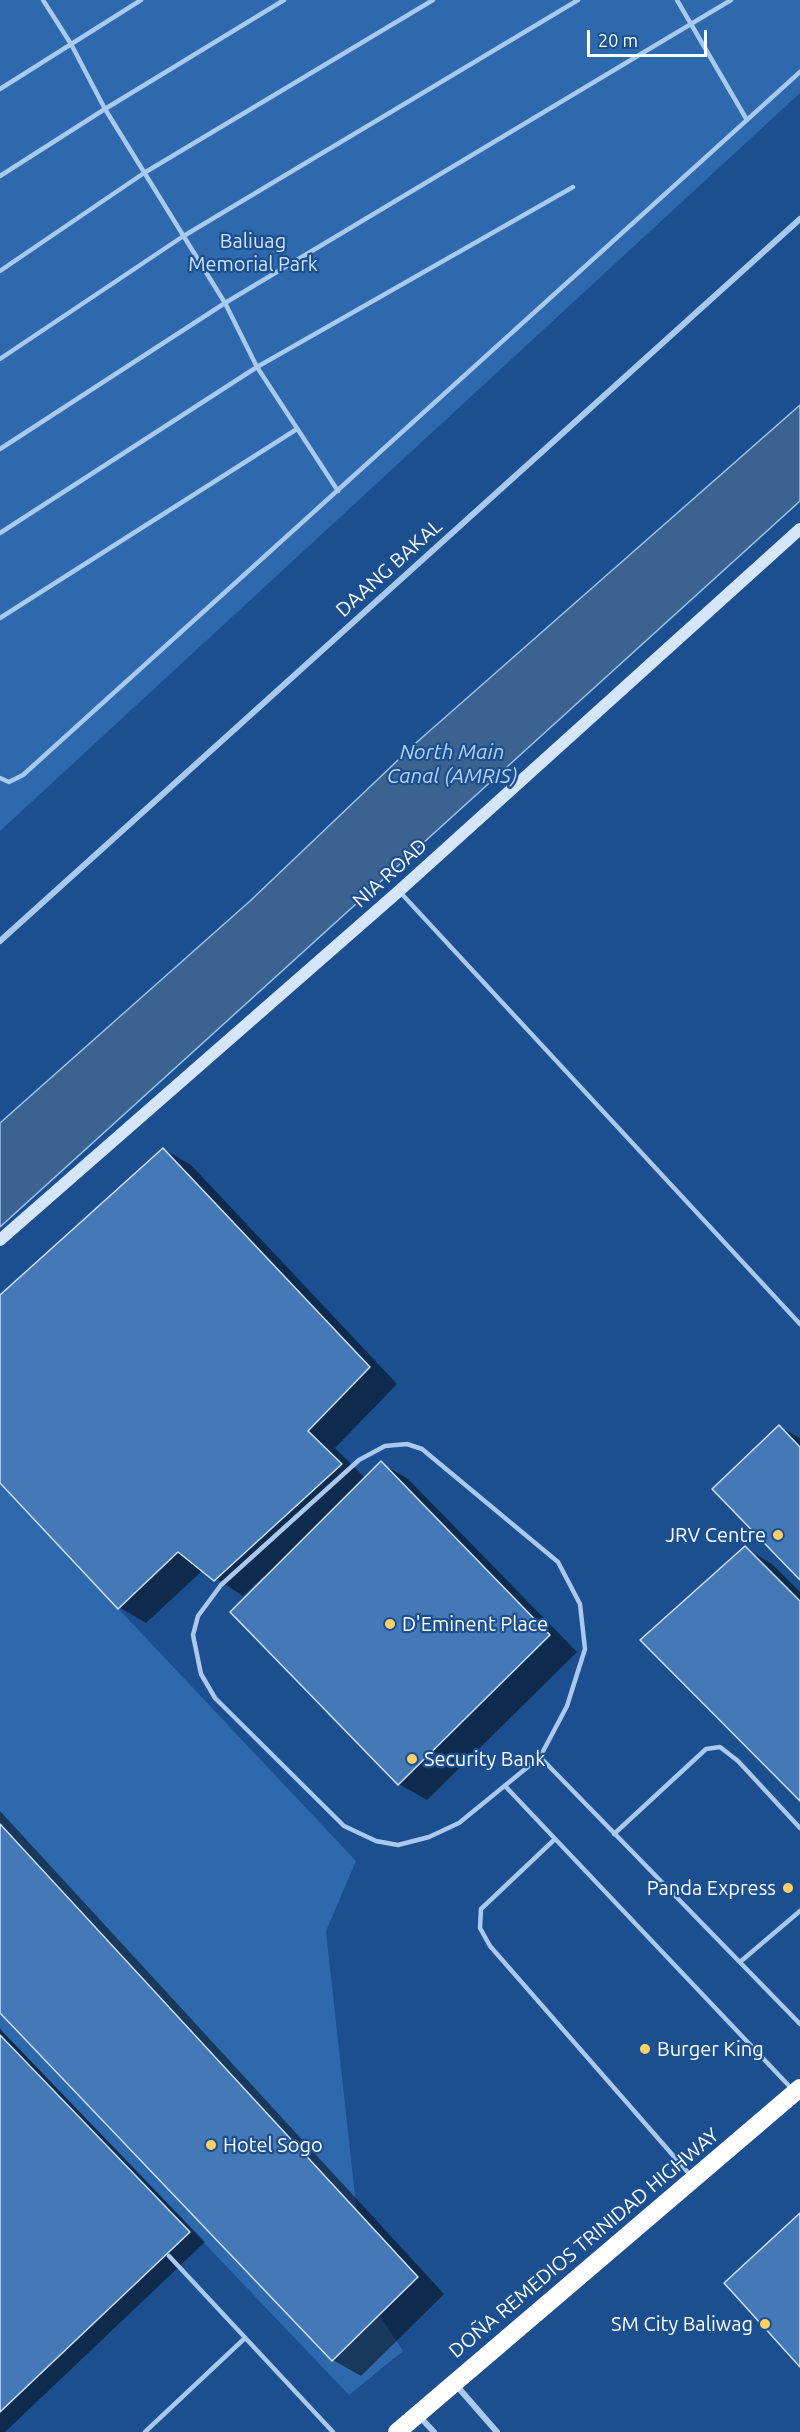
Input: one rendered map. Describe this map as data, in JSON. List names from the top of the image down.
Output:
{
  "streets": {
    "highway": ["DOÑA REMEDIOS TRINIDAD HIGHWAY"],
    "street": ["DAANG BAKAL", "NIA ROAD"]
  },
  "water": ["North Main Canal (AMRIS)"],
  "parks": ["Baliuag Memorial Park"],
  "places": [
    "JRV Centre",
    "D'Eminent Place",
    "Security Bank",
    "Panda Express",
    "Burger King",
    "Hotel Sogo",
    "SM City Baliwag"
  ],
  "scale_bar": "20 m"
}
